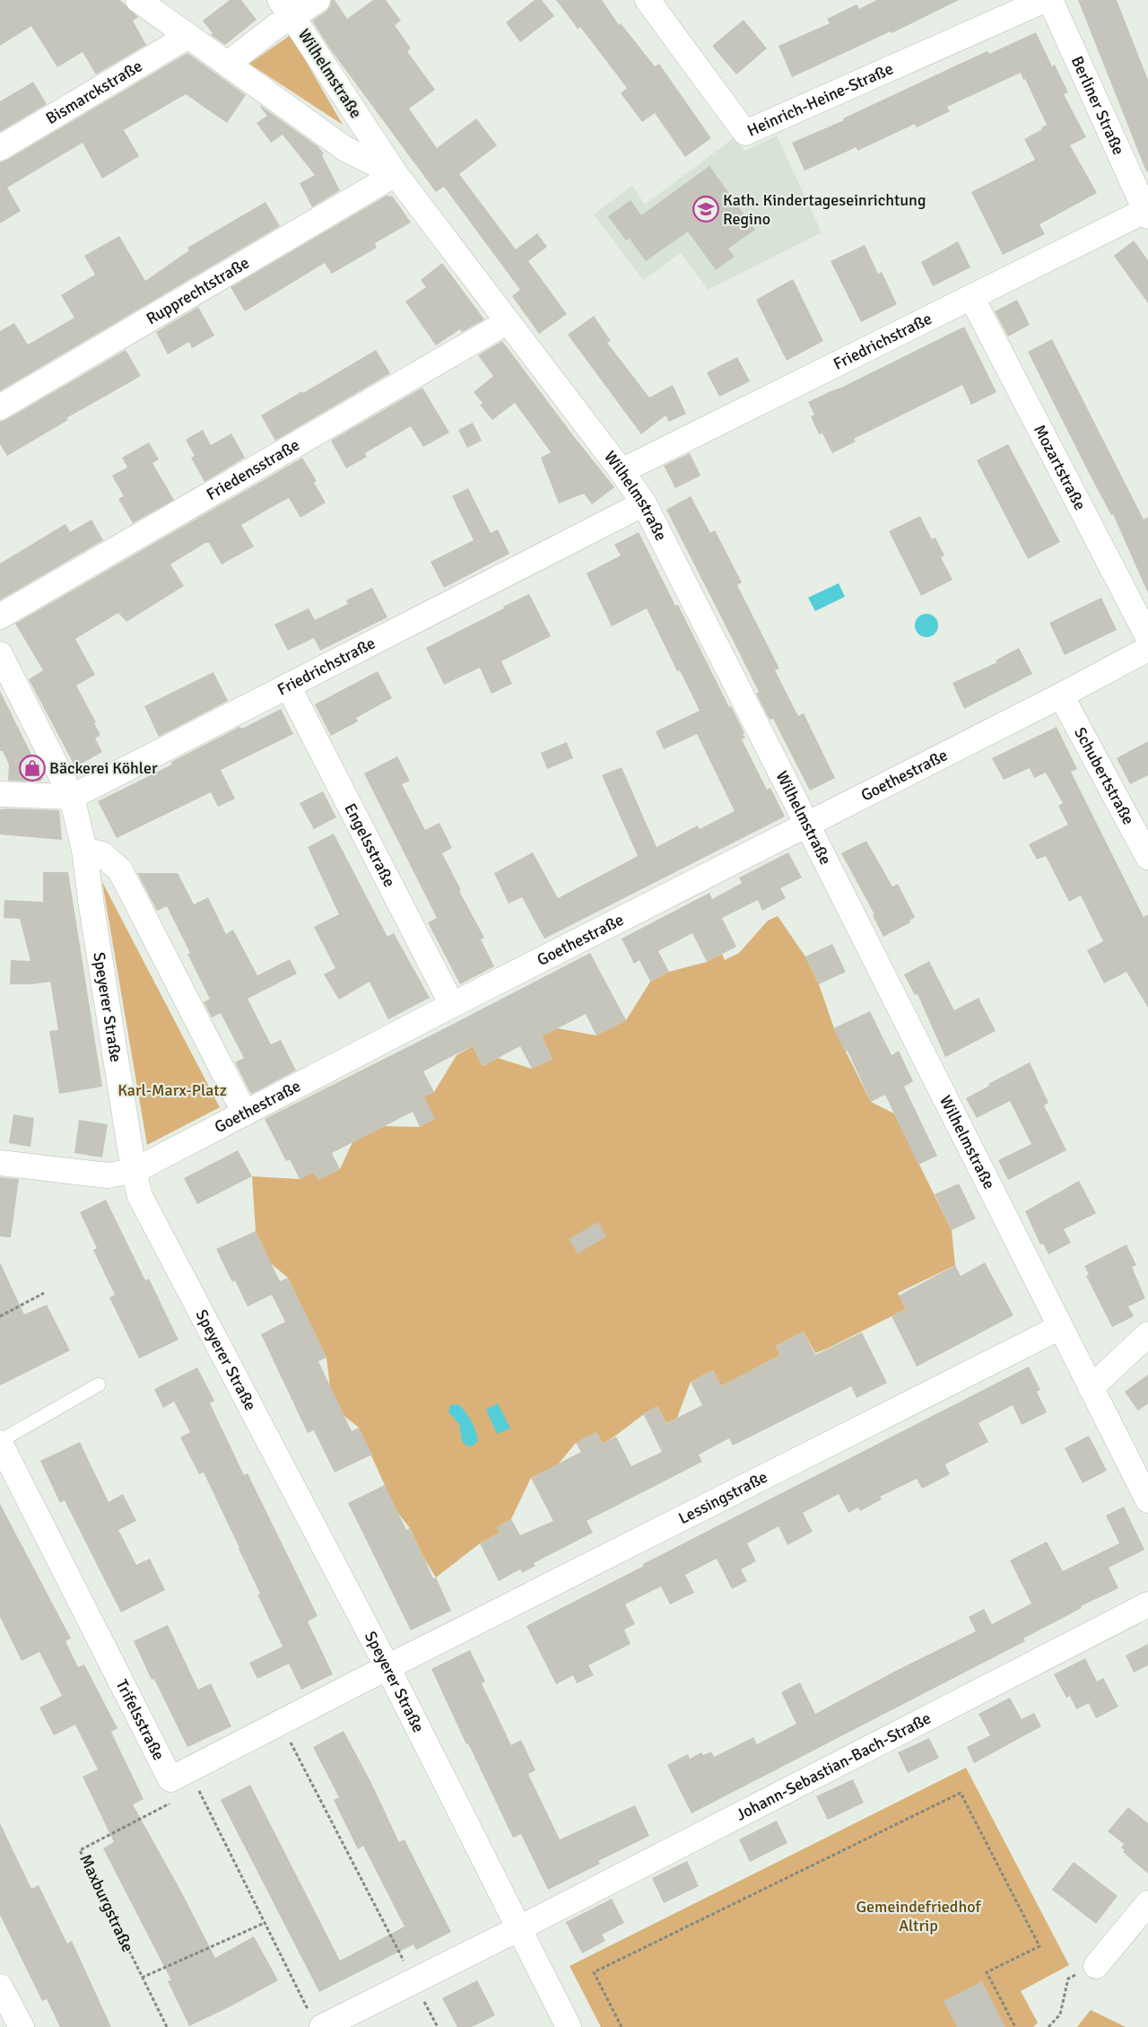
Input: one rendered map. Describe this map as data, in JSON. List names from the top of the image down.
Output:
{
  "streets": {
    "street": [
      "Wilhelmstraße",
      "Bismarckstraße",
      "Heinrich-Heine-Straße",
      "Berliner Straße",
      "Rupprechtstraße",
      "Friedrichstraße",
      "Mozartstraße",
      "Friedensstraße",
      "Goethestraße",
      "Schubertstraße",
      "Engelsstraße",
      "Speyerer Straße",
      "Lessingstraße",
      "Trifelsstraße",
      "Johann-Sebastian-Bach-Straße"
    ],
    "path": ["Maxburgstraße"]
  },
  "crossings": [
    ["Wilhelmstraße", "Bismarckstraße"],
    ["Wilhelmstraße", "Rupprechtstraße"],
    ["Wilhelmstraße", "Friedrichstraße"],
    ["Wilhelmstraße", "Friedensstraße"],
    ["Wilhelmstraße", "Goethestraße"],
    ["Wilhelmstraße", "Lessingstraße"],
    ["Berliner Straße", "Friedrichstraße"],
    ["Friedrichstraße", "Mozartstraße"],
    ["Friedrichstraße", "Engelsstraße"],
    ["Friedrichstraße", "Speyerer Straße"],
    ["Goethestraße", "Schubertstraße"],
    ["Goethestraße", "Engelsstraße"],
    ["Goethestraße", "Speyerer Straße"],
    ["Speyerer Straße", "Lessingstraße"],
    ["Speyerer Straße", "Trifelsstraße"],
    ["Speyerer Straße", "Johann-Sebastian-Bach-Straße"],
    ["Lessingstraße", "Trifelsstraße"]
  ],
  "parks": ["Karl-Marx-Platz", "Gemeindefriedhof Altrip"],
  "places": {
    "school or university": ["Kath. Kindertageseinrichtung Regino"],
    "shop": ["Bäckerei Köhler"]
  }
}
